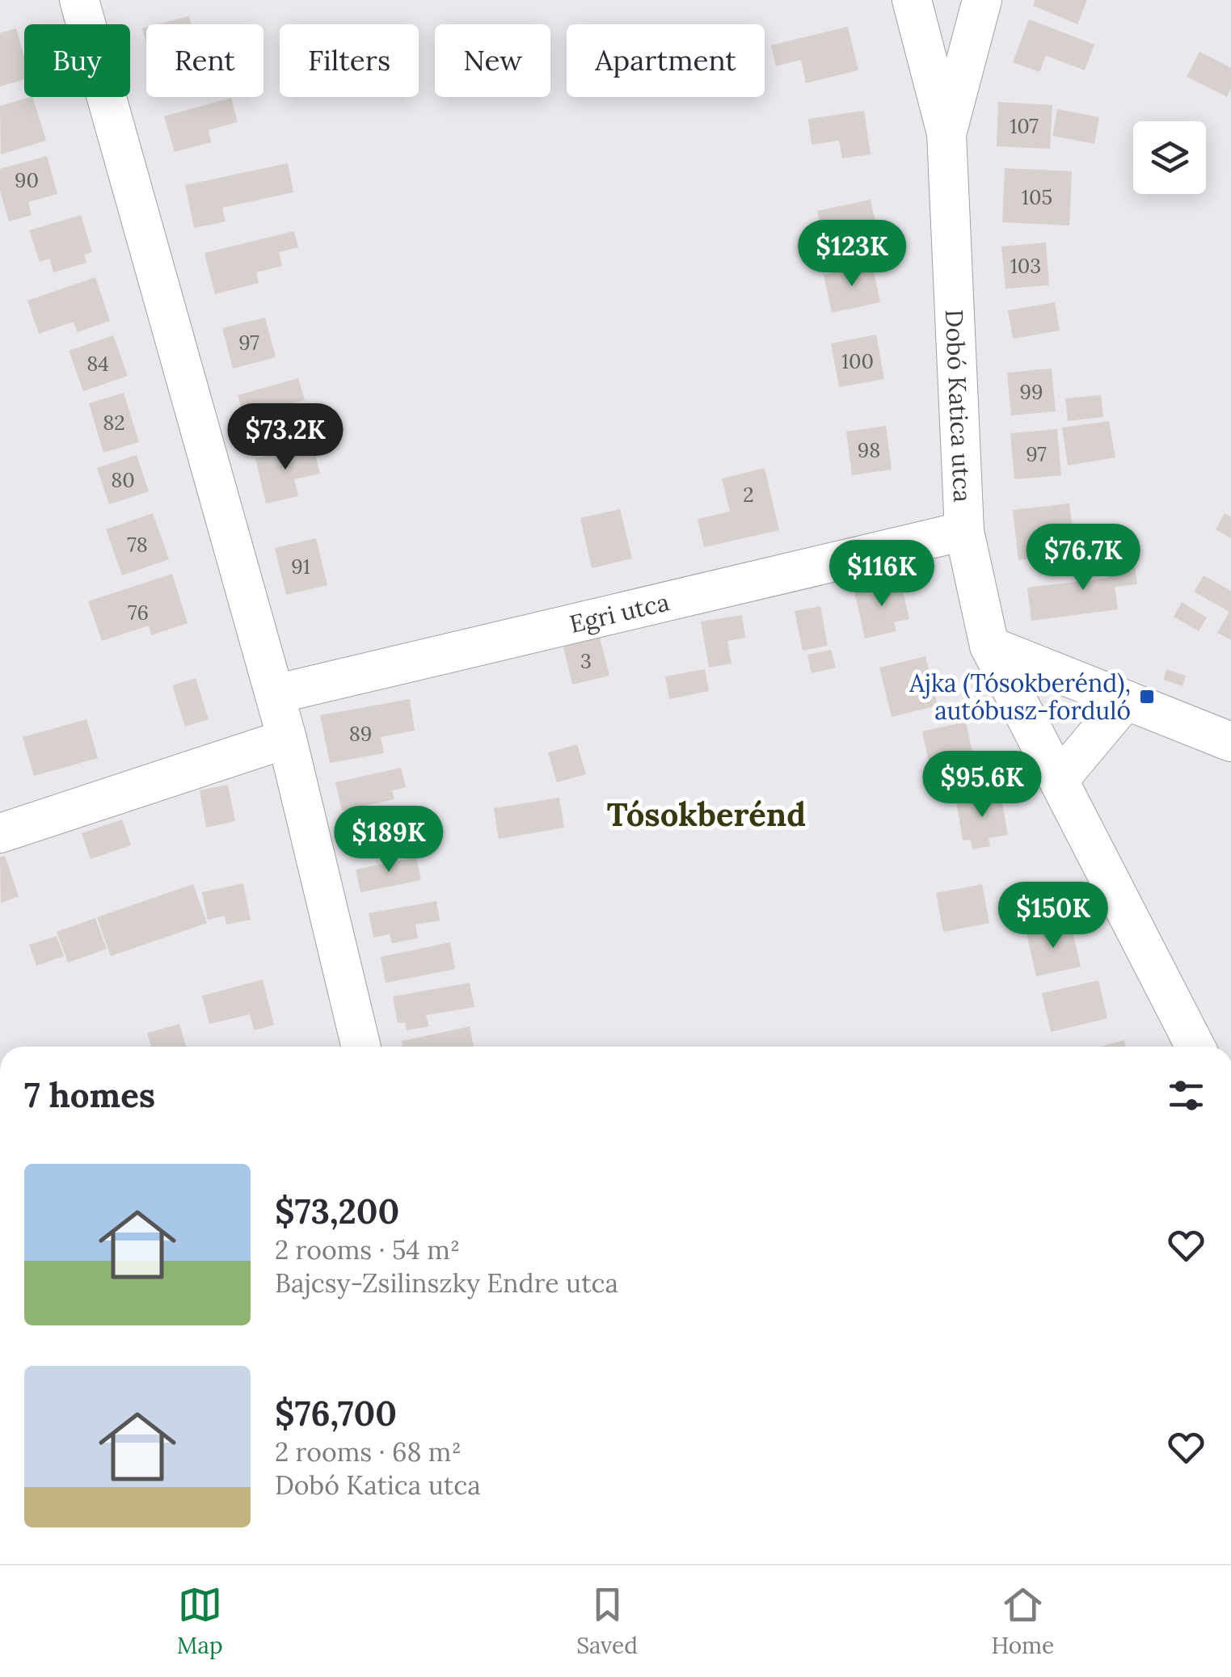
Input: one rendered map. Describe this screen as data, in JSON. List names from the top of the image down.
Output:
{
  "streets": {
    "street": ["Dobó Katica utca", "Egri utca"]
  },
  "crossings": [
    ["Dobó Katica utca", "Egri utca"]
  ],
  "districts": ["Tósokberénd"],
  "places": {
    "transit": ["Ajka (Tósokberénd), autóbusz-forduló"]
  },
  "house_numbers": [
    "107",
    "90",
    "105",
    "103",
    "97",
    "100",
    "84",
    "99",
    "82",
    "98",
    "97",
    "80",
    "2",
    "78",
    "91",
    "76",
    "3",
    "89"
  ],
  "page": {
    "chip": [
      "Buy",
      "Rent",
      "Filters",
      "New",
      "Apartment"
    ],
    "price": [
      "$123K",
      "$73.2K",
      "$76.7K",
      "$116K",
      "$95.6K",
      "$189K",
      "$150K"
    ],
    "heading": "7 homes",
    "list": [
      {
        "name": "$73,200",
        "note": "2 rooms · 54 m² · Bajcsy-Zsilinszky Endre utca"
      },
      {
        "name": "$76,700",
        "note": "2 rooms · 68 m² · Dobó Katica utca"
      }
    ],
    "tabs": ["Map", "Saved", "Home"]
  }
}
